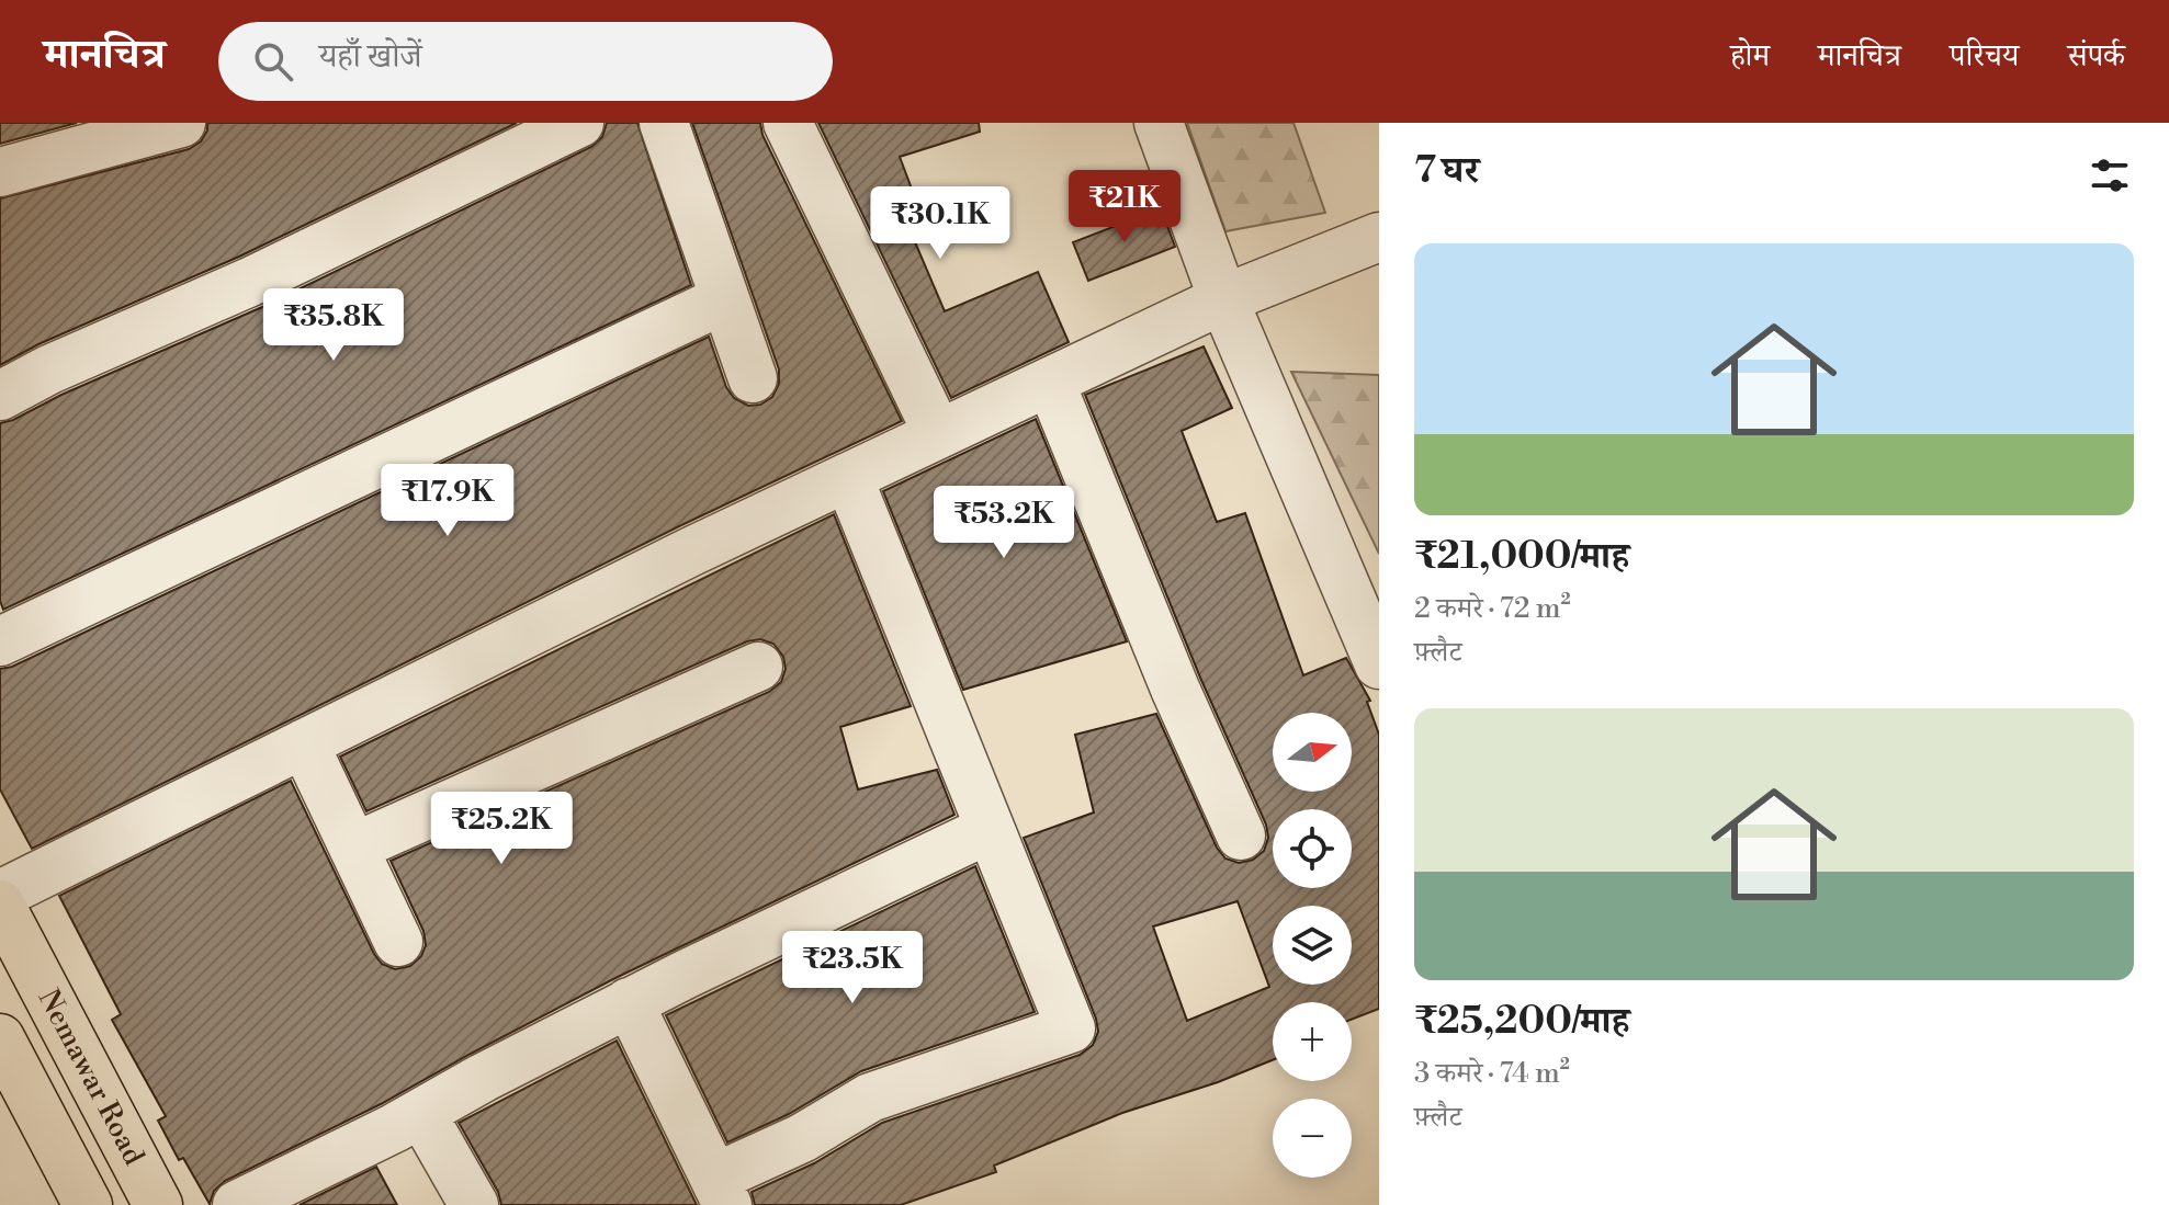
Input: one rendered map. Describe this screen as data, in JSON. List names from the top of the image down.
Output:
{
  "streets": {
    "highway": ["Nemawar Road"]
  },
  "north": "right",
  "page": {
    "header": "मानचित्र",
    "search": "यहाँ खोजें",
    "nav": [
      "होम",
      "मानचित्र",
      "परिचय",
      "संपर्क"
    ],
    "heading": "7 घर",
    "price": [
      "₹21K",
      "₹30.1K",
      "₹35.8K",
      "₹17.9K",
      "₹53.2K",
      "₹25.2K",
      "₹23.5K"
    ],
    "list": [
      {
        "name": "₹21,000/माह",
        "note": "2 कमरे · 72 m² · फ़्लैट"
      },
      {
        "name": "₹25,200/माह",
        "note": "3 कमरे · 74 m² · फ़्लैट"
      }
    ],
    "map_buttons": ["+", "−"]
  }
}
